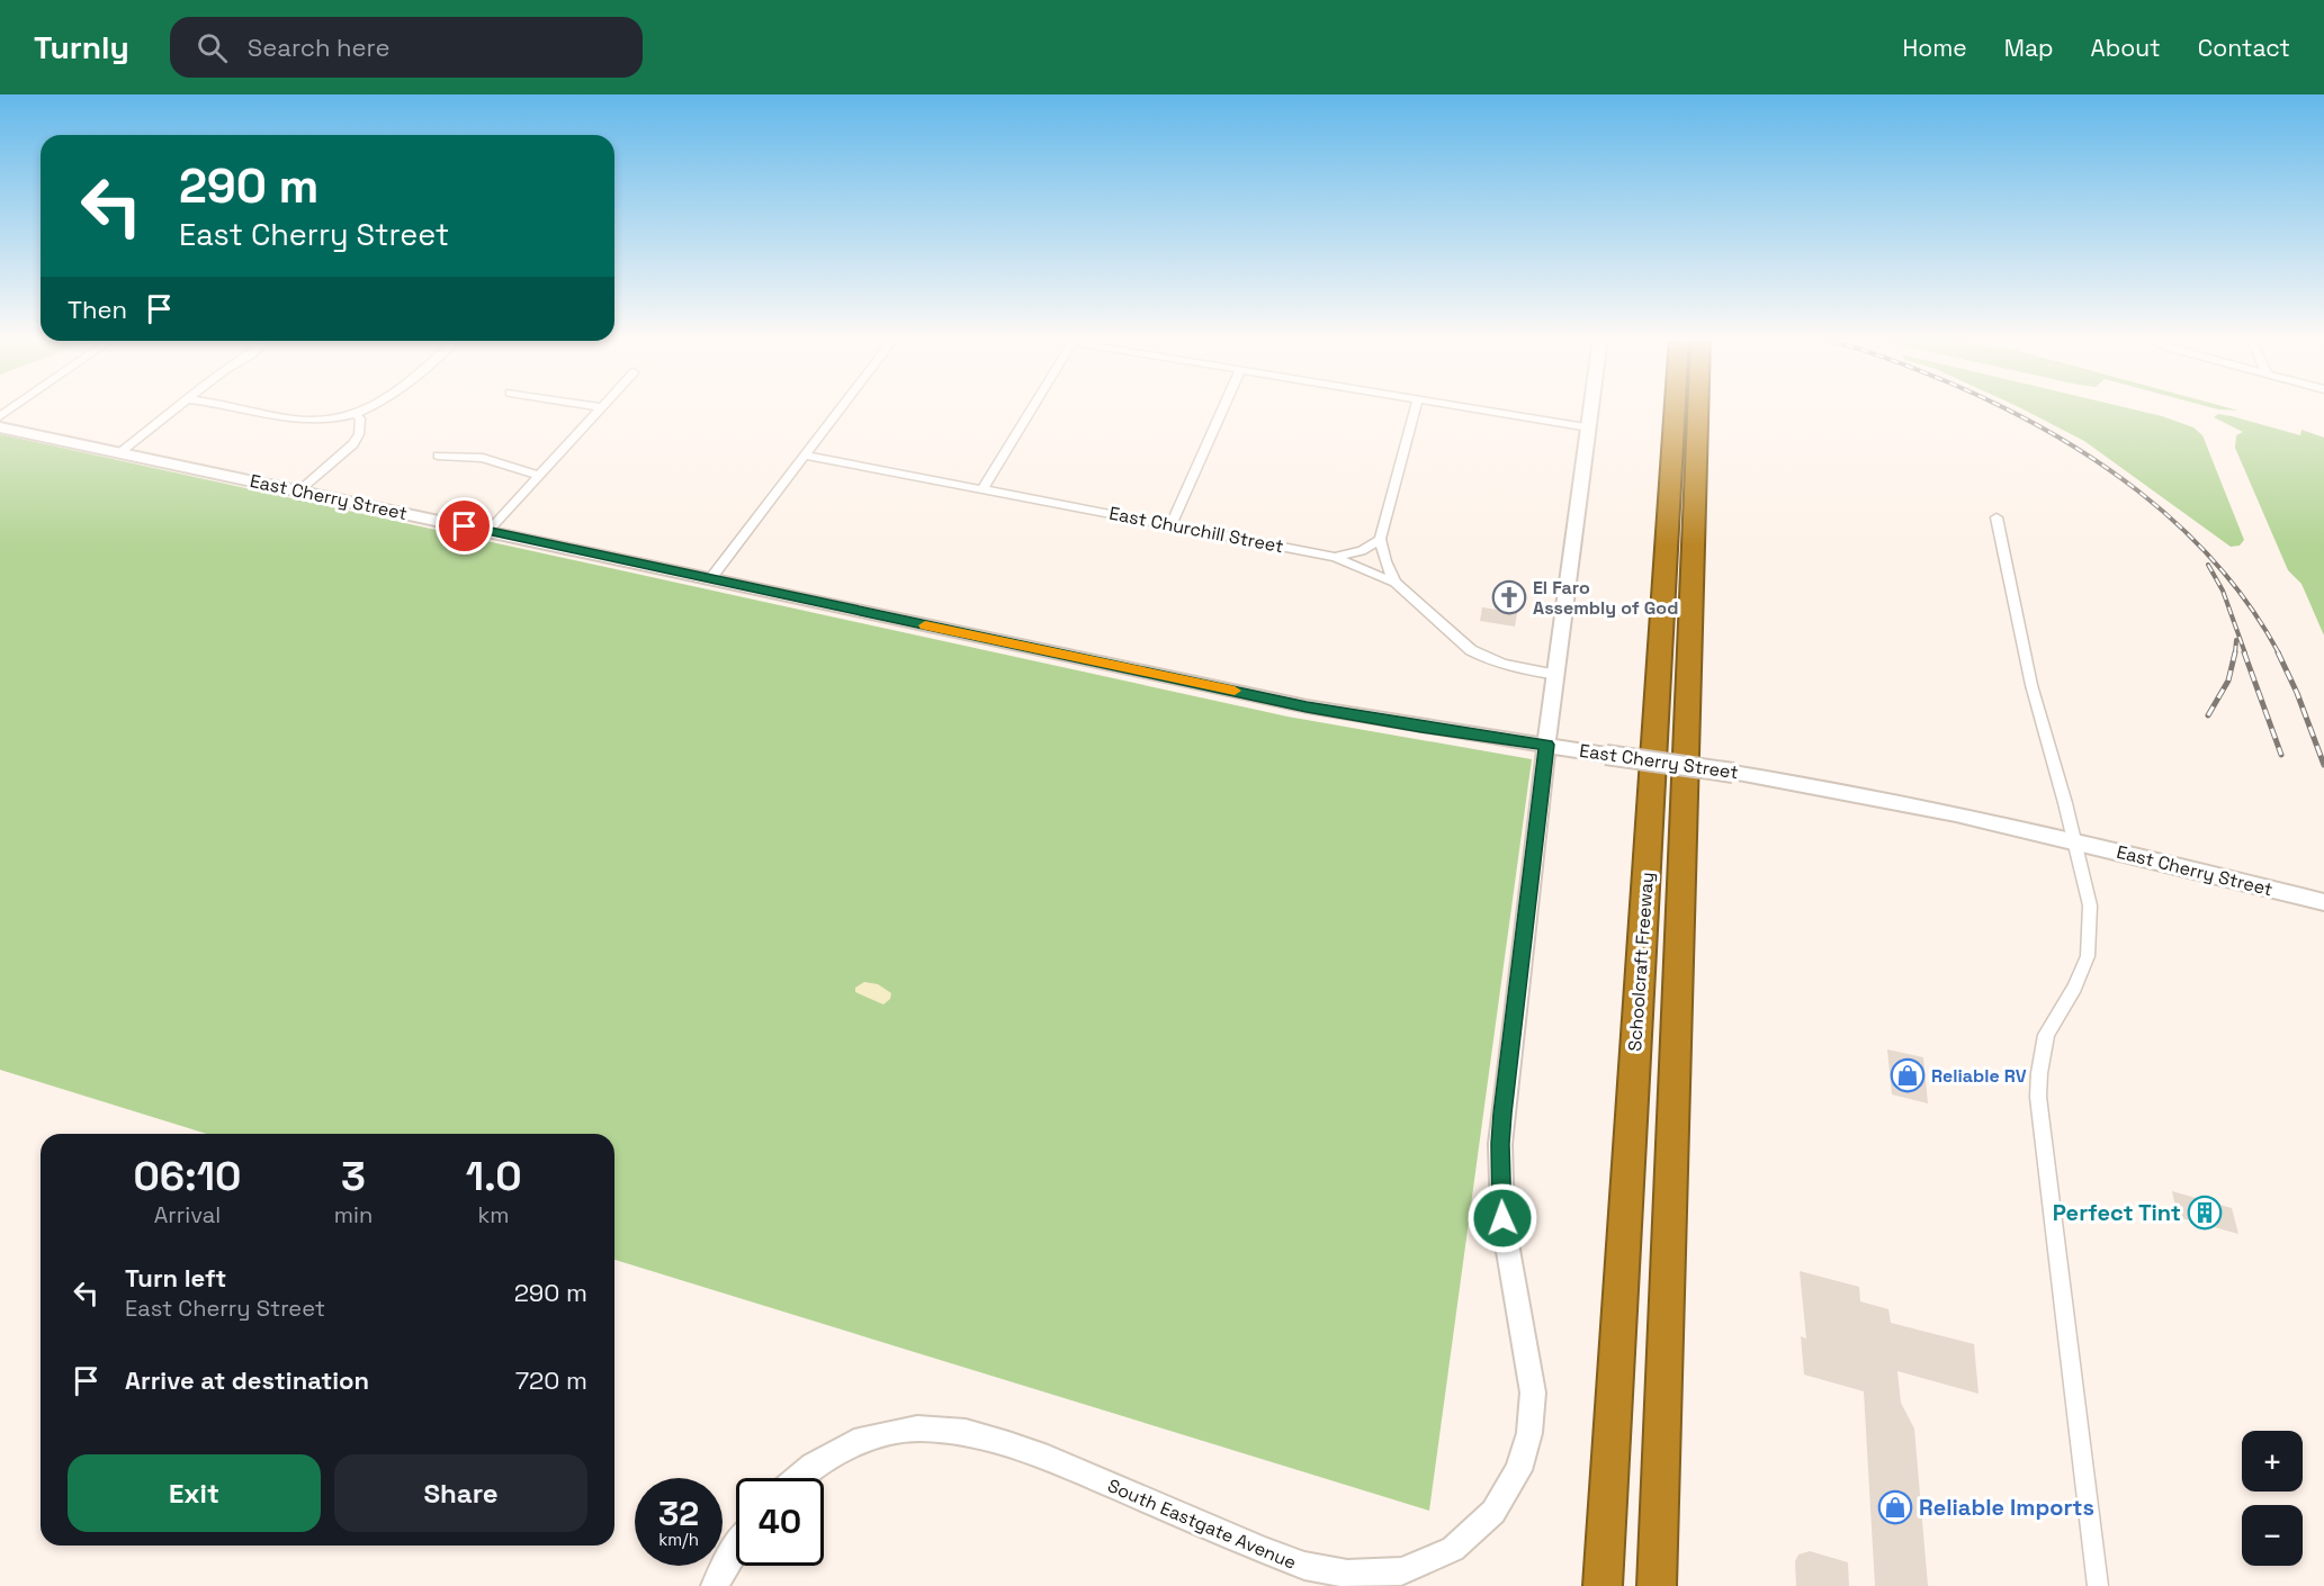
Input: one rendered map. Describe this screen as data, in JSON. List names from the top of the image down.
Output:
{
  "streets": {
    "highway": ["Schoolcraft Freeway"],
    "street": ["East Cherry Street", "East Churchill Street", "South Eastgate Avenue"]
  },
  "crossings": [
    ["East Cherry Street", "South Eastgate Avenue"],
    ["East Churchill Street", "South Eastgate Avenue"]
  ],
  "places": {
    "church": ["El Faro Assembly of God"],
    "shop": ["Reliable RV", "Reliable Imports"],
    "building": ["Perfect Tint"]
  },
  "page": {
    "header": "Turnly",
    "search": "Search here",
    "nav": [
      "Home",
      "Map",
      "About",
      "Contact"
    ],
    "turn": ["290 m", "East Cherry Street"],
    "then": "Then",
    "eta": [
      "06:10",
      "Arrival",
      "3",
      "min",
      "1.0",
      "km"
    ],
    "list": [
      {
        "name": "Turn left",
        "note": "East Cherry Street",
        "value": "290 m"
      },
      {
        "name": "Arrive at destination",
        "value": "720 m"
      }
    ],
    "map_buttons": ["+", "−"],
    "buttons": ["Exit", "Share"],
    "speed": "32 km/h",
    "limit": "40"
  }
}
